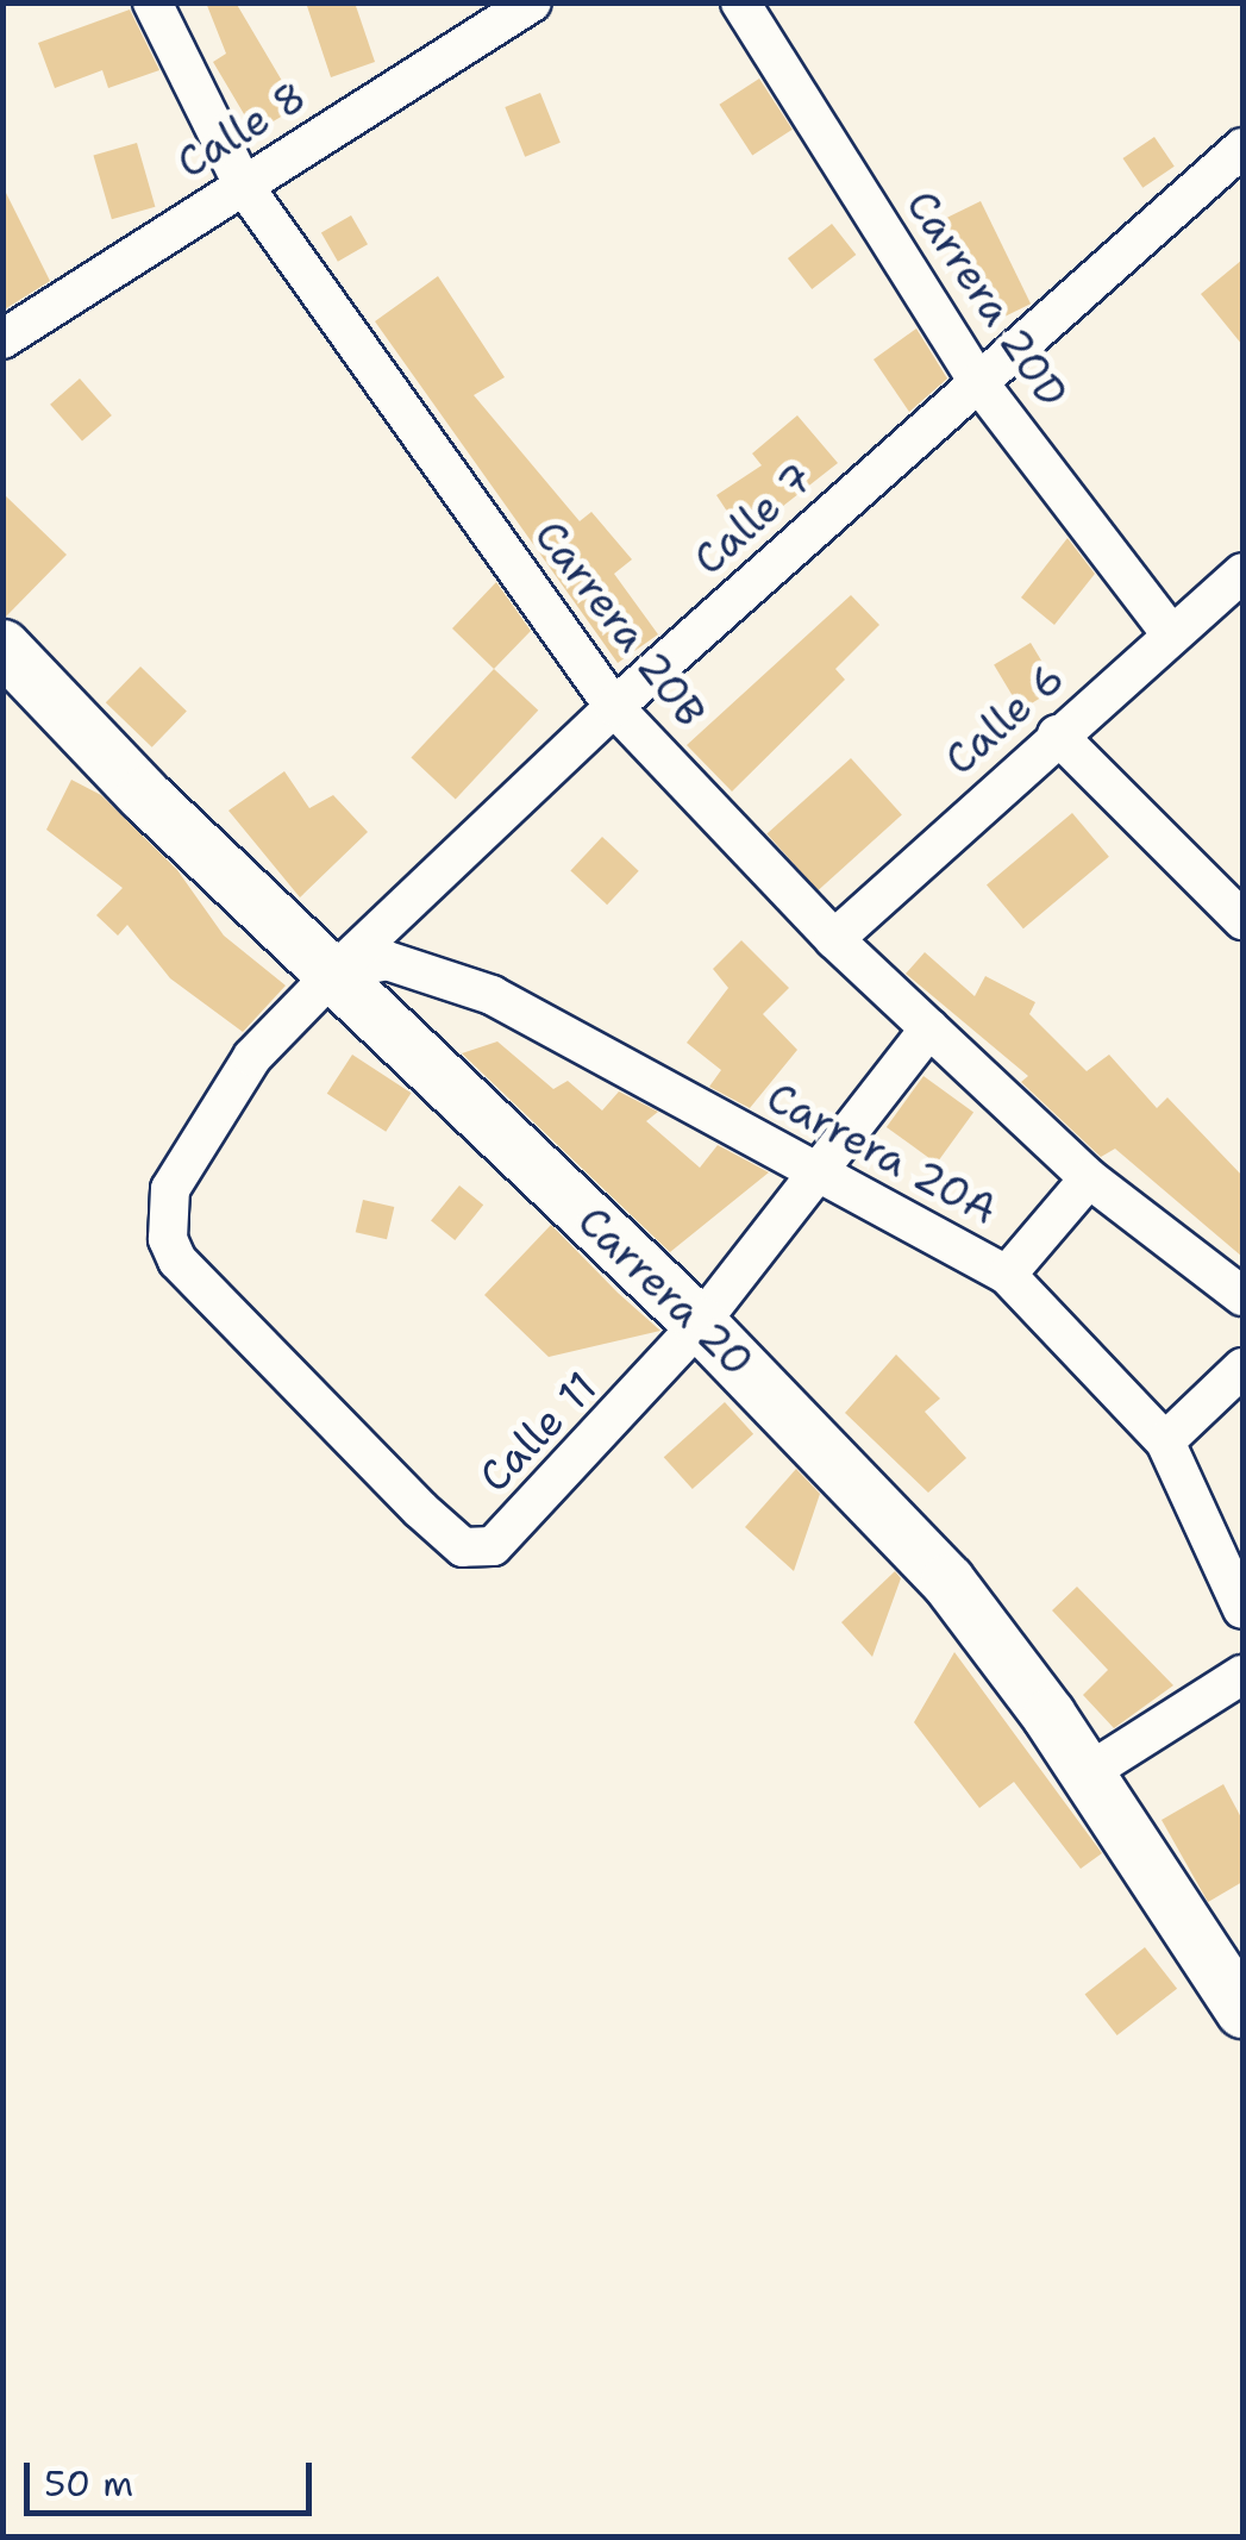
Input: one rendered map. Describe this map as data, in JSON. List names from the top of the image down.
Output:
{
  "streets": {
    "street": [
      "Calle 8",
      "Carrera 20D",
      "Calle 7",
      "Carrera 20B",
      "Calle 6",
      "Carrera 20A",
      "Carrera 20",
      "Calle 11"
    ]
  },
  "crossings": [
    ["Calle 8", "Carrera 20B"],
    ["Carrera 20D", "Calle 7"],
    ["Carrera 20D", "Calle 6"],
    ["Calle 7", "Carrera 20B"],
    ["Calle 7", "Carrera 20A"],
    ["Calle 7", "Carrera 20"],
    ["Calle 7", "Calle 11"],
    ["Carrera 20B", "Calle 6"],
    ["Carrera 20B", "Calle 11"],
    ["Carrera 20A", "Carrera 20"],
    ["Carrera 20A", "Calle 11"],
    ["Carrera 20", "Calle 11"]
  ],
  "scale_bar": "50 m"
}
